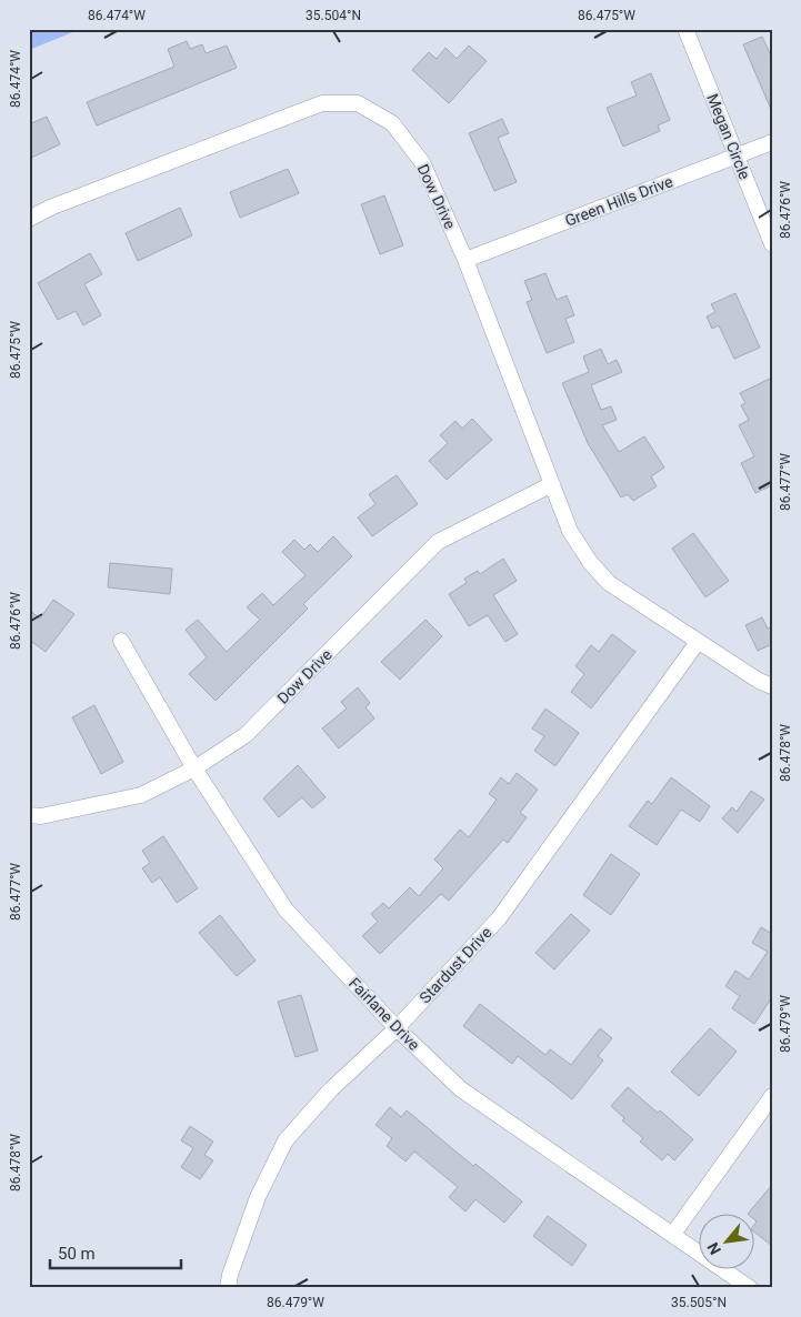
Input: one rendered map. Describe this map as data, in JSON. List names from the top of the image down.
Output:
{
  "streets": {
    "street": [
      "Megan Circle",
      "Dow Drive",
      "Green Hills Drive",
      "Stardust Drive",
      "Fairlane Drive"
    ]
  },
  "crossings": [
    ["Megan Circle", "Green Hills Drive"],
    ["Dow Drive", "Green Hills Drive"],
    ["Dow Drive", "Stardust Drive"],
    ["Dow Drive", "Fairlane Drive"],
    ["Stardust Drive", "Fairlane Drive"]
  ],
  "scale_bar": "50 m",
  "north": "bottom left",
  "coordinates": [
    "86.474°W",
    "35.504°N",
    "86.475°W",
    "86.476°W",
    "86.477°W",
    "86.478°W",
    "86.479°W",
    "35.505°N"
  ]
}
